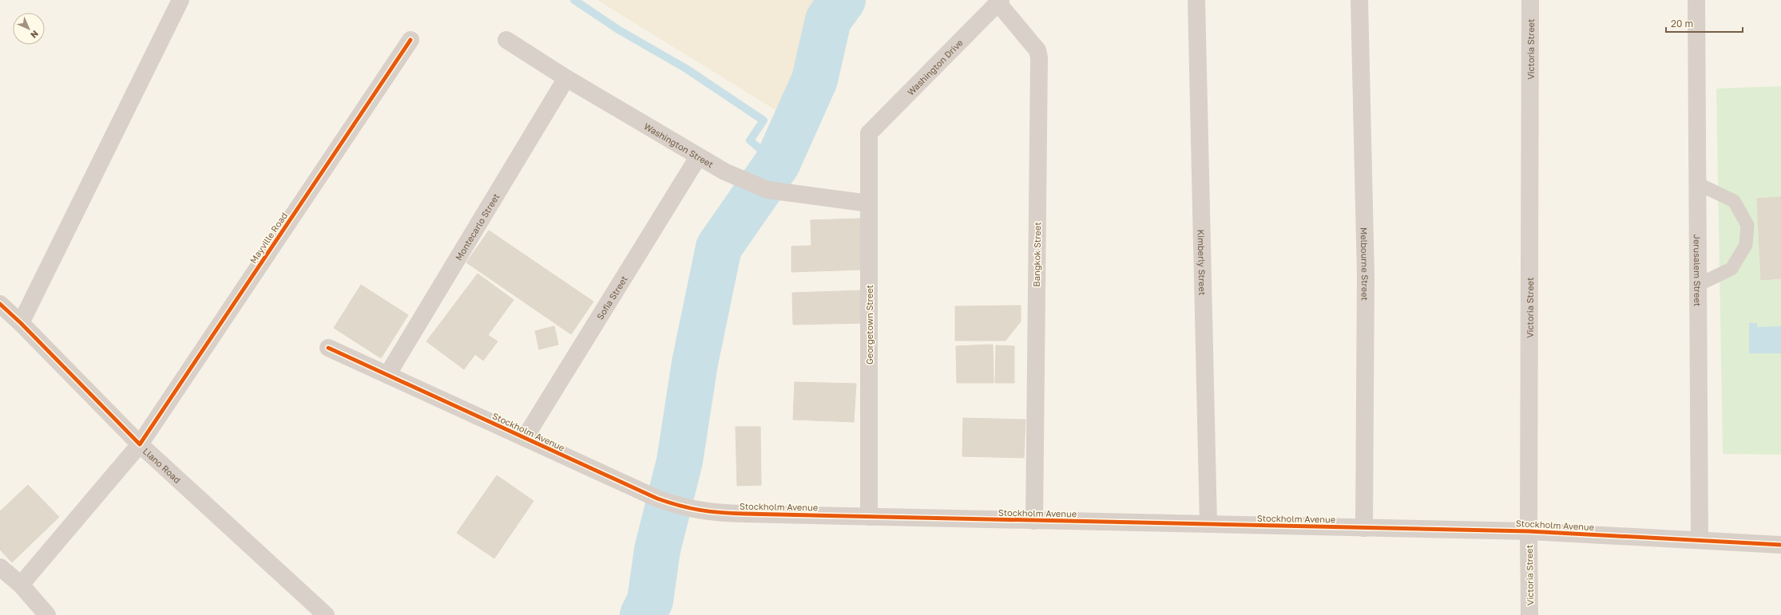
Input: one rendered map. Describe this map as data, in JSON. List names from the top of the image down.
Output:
{
  "streets": {
    "street": [
      "Victoria Street",
      "Washington Drive",
      "Washington Street",
      "Montecarlo Street",
      "Mayville Road",
      "Bangkok Street",
      "Kimberly Street",
      "Melbourne Street",
      "Jerusalem Street",
      "Sofia Street",
      "Georgetown Street",
      "Stockholm Avenue",
      "Llano Road"
    ]
  },
  "crossings": [
    ["Victoria Street", "Stockholm Avenue"],
    ["Washington Drive", "Bangkok Street"],
    ["Washington Drive", "Georgetown Street"],
    ["Washington Street", "Montecarlo Street"],
    ["Washington Street", "Sofia Street"],
    ["Washington Street", "Georgetown Street"],
    ["Montecarlo Street", "Stockholm Avenue"],
    ["Mayville Road", "Llano Road"],
    ["Bangkok Street", "Stockholm Avenue"],
    ["Kimberly Street", "Stockholm Avenue"],
    ["Melbourne Street", "Stockholm Avenue"],
    ["Jerusalem Street", "Stockholm Avenue"],
    ["Sofia Street", "Stockholm Avenue"],
    ["Georgetown Street", "Stockholm Avenue"]
  ],
  "scale_bar": "20 m",
  "north": "bottom right"
}
